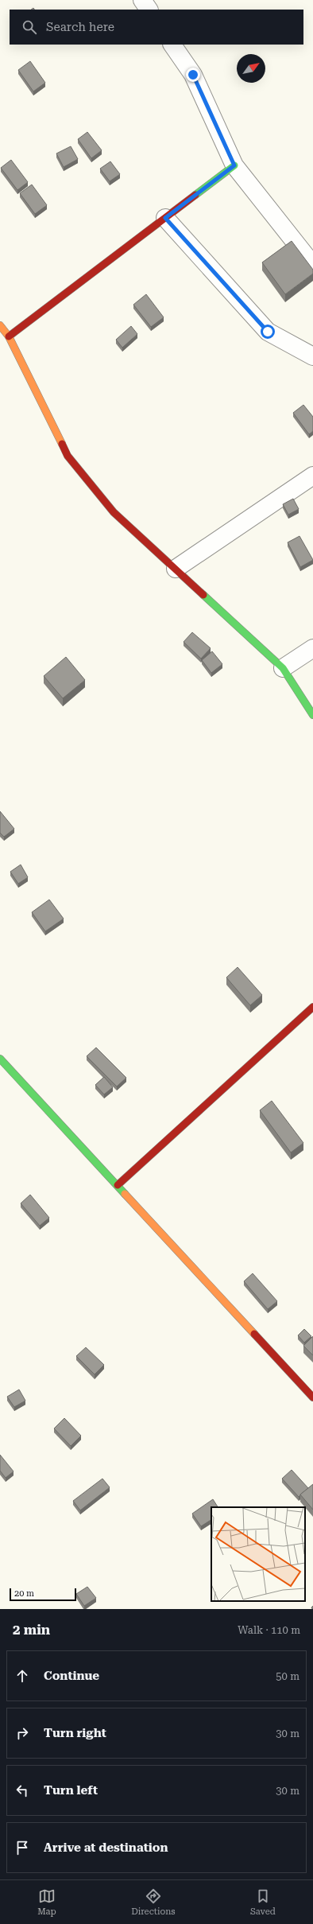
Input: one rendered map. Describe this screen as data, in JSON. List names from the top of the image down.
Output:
{
  "scale_bar": "20 m",
  "north": "top right",
  "page": {
    "search": "Search here",
    "scale": "20 m",
    "heading": ["2 min", "Walk · 110 m"],
    "list": [
      ["Continue", "50 m"],
      ["Turn right", "30 m"],
      ["Turn left", "30 m"],
      "Arrive at destination"
    ],
    "nav": ["Map", "Directions", "Saved"]
  }
}
